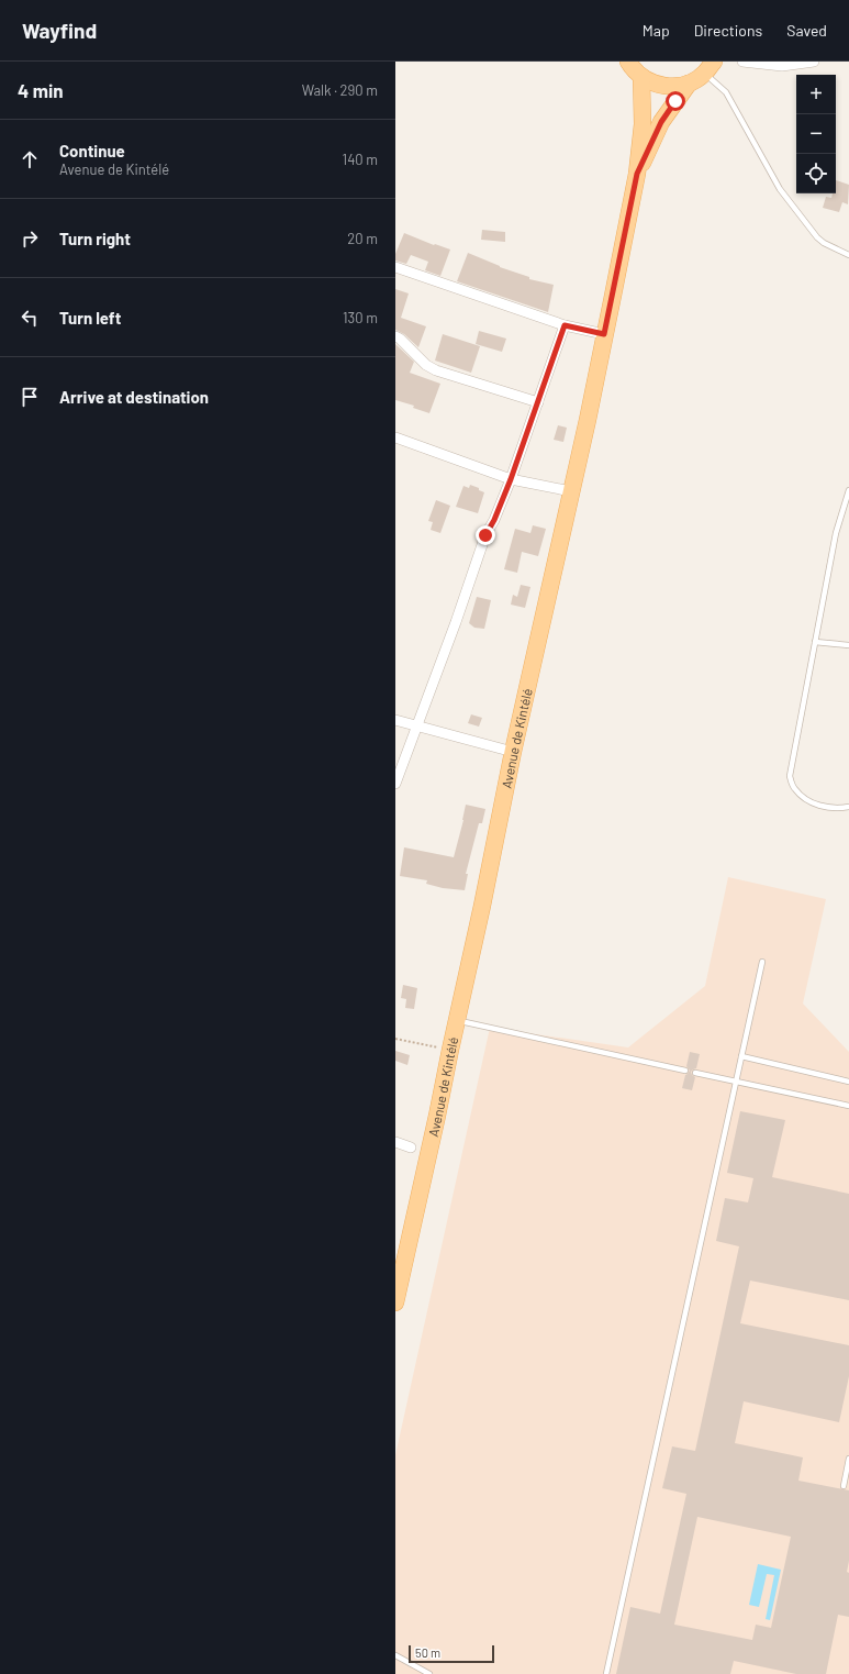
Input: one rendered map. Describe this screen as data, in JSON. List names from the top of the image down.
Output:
{
  "streets": {
    "main road": ["Avenue de Kintélé"]
  },
  "scale_bar": "50 m",
  "page": {
    "header": "Wayfind",
    "nav": ["Map", "Directions", "Saved"],
    "heading": ["4 min", "Walk · 290 m"],
    "map_buttons": ["+", "−"],
    "list": [
      ["Continue", "Avenue de Kintélé", "140 m"],
      ["Turn right", "20 m"],
      ["Turn left", "130 m"],
      "Arrive at destination"
    ],
    "scale": "50 m"
  }
}
